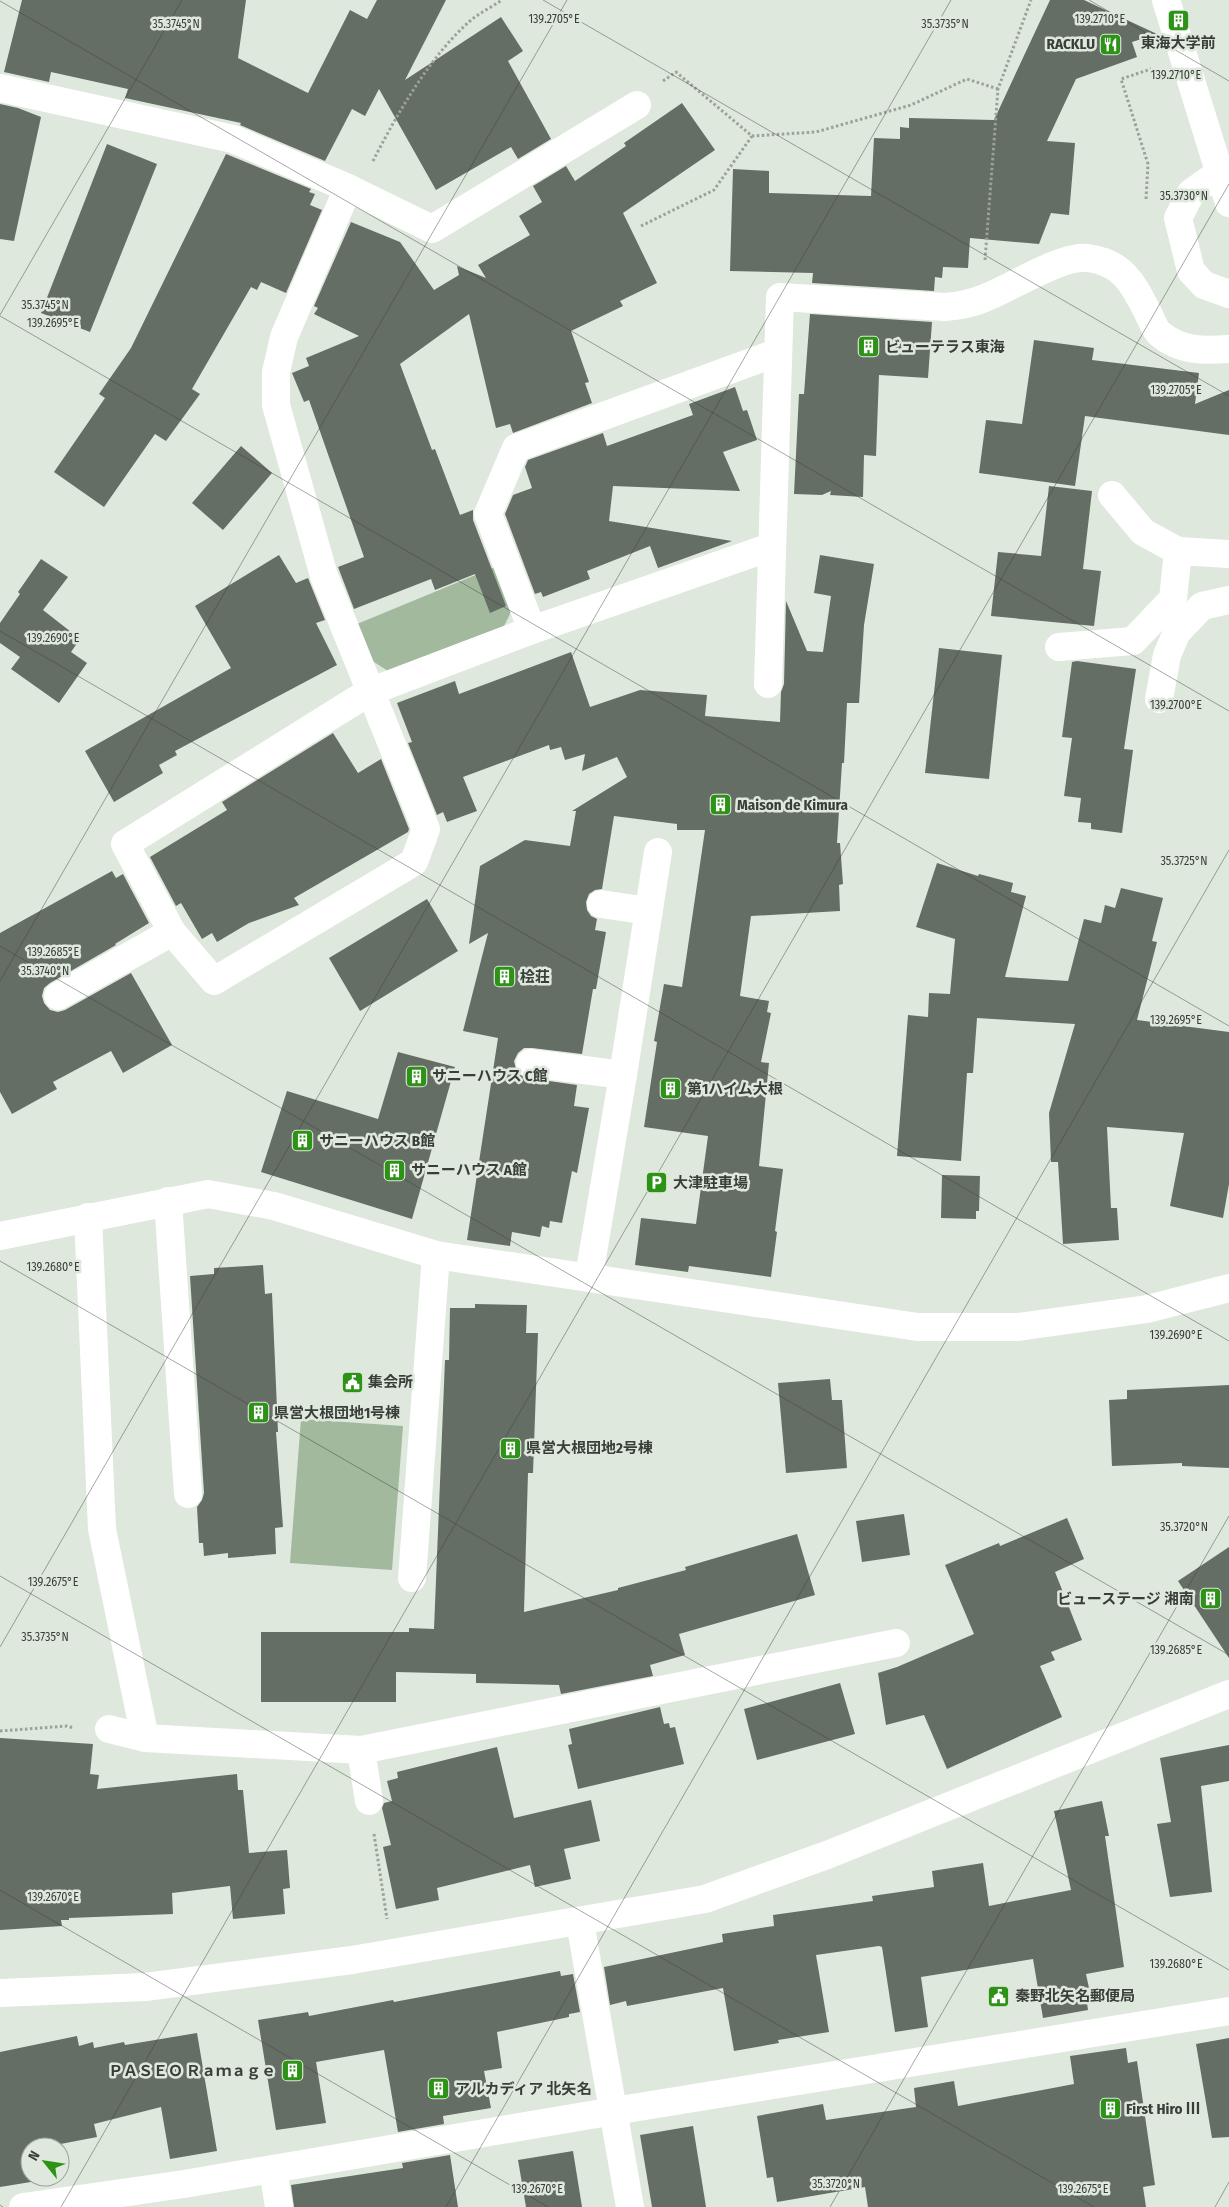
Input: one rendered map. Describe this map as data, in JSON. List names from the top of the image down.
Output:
{
  "places": {
    "building": [
      "東海大学前",
      "ビューテラス東海",
      "Maison de Kimura",
      "桧荘",
      "サニーハウス C館",
      "第1ハイム大根",
      "サニーハウス B館",
      "サニーハウス A館",
      "県営大根団地1号棟",
      "県営大根団地2号棟",
      "ビューステージ 湘南",
      "ＰＡＳＥＯ Ｒａｍａｇｅ",
      "アルカディア 北矢名",
      "First Hiro Ⅲ"
    ],
    "restaurant": ["RACKLU"],
    "parking": ["大津駐車場"],
    "public building": ["集会所", "秦野北矢名郵便局"]
  },
  "north": "top left",
  "coordinates": [
    "139.2705°E",
    "139.2710°E",
    "35.3745°N",
    "35.3735°N",
    "35.3730°N",
    "139.2695°E",
    "139.2690°E",
    "139.2700°E",
    "35.3725°N",
    "139.2685°E",
    "35.3740°N",
    "139.2680°E",
    "35.3720°N",
    "139.2675°E",
    "139.2670°E"
  ]
}
